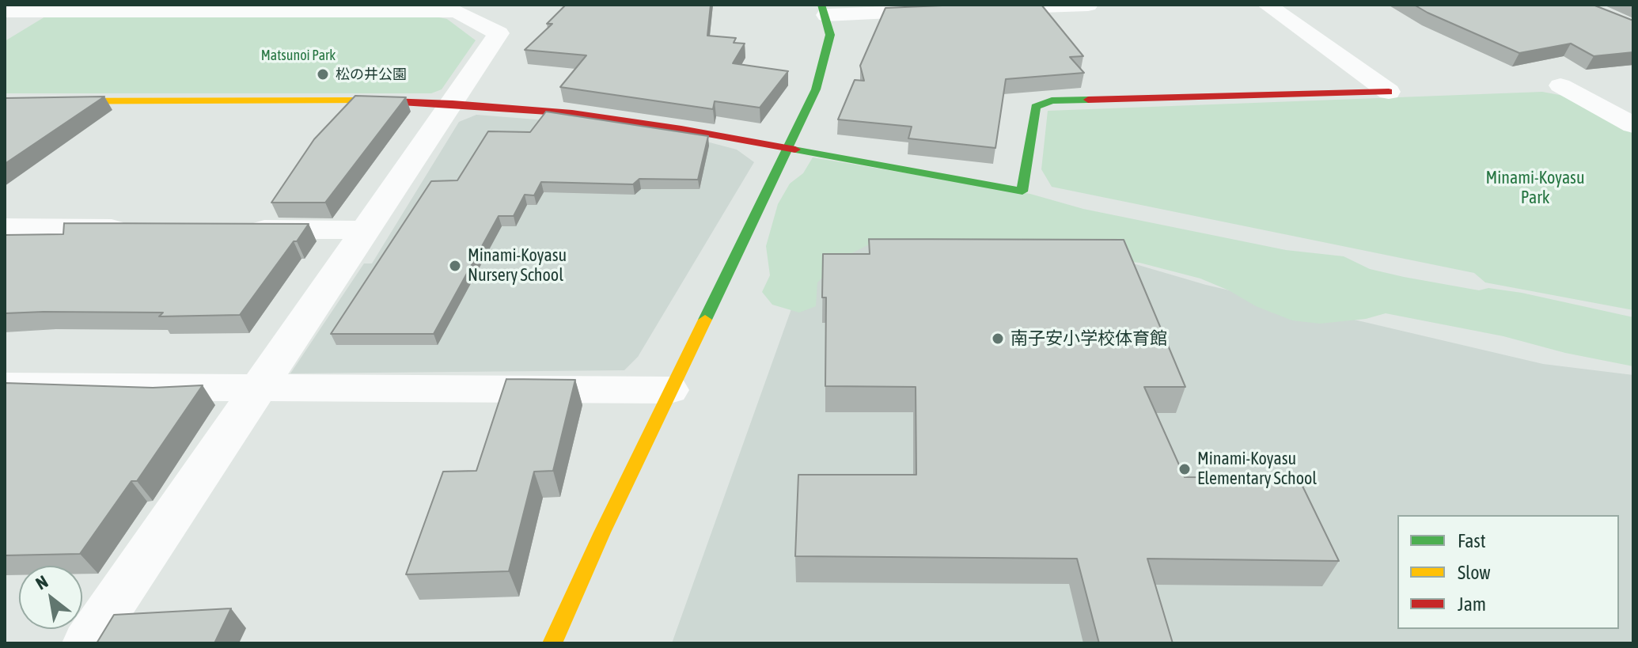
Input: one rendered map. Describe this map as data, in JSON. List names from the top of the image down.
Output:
{
  "parks": ["Matsunoi Park", "Minami-Koyasu Park"],
  "places": [
    "松の井公園",
    "Minami-Koyasu Nursery School",
    "南子安小学校体育館",
    "Minami-Koyasu Elementary School"
  ],
  "legend": ["Fast", "Slow", "Jam"],
  "north": "top left"
}
